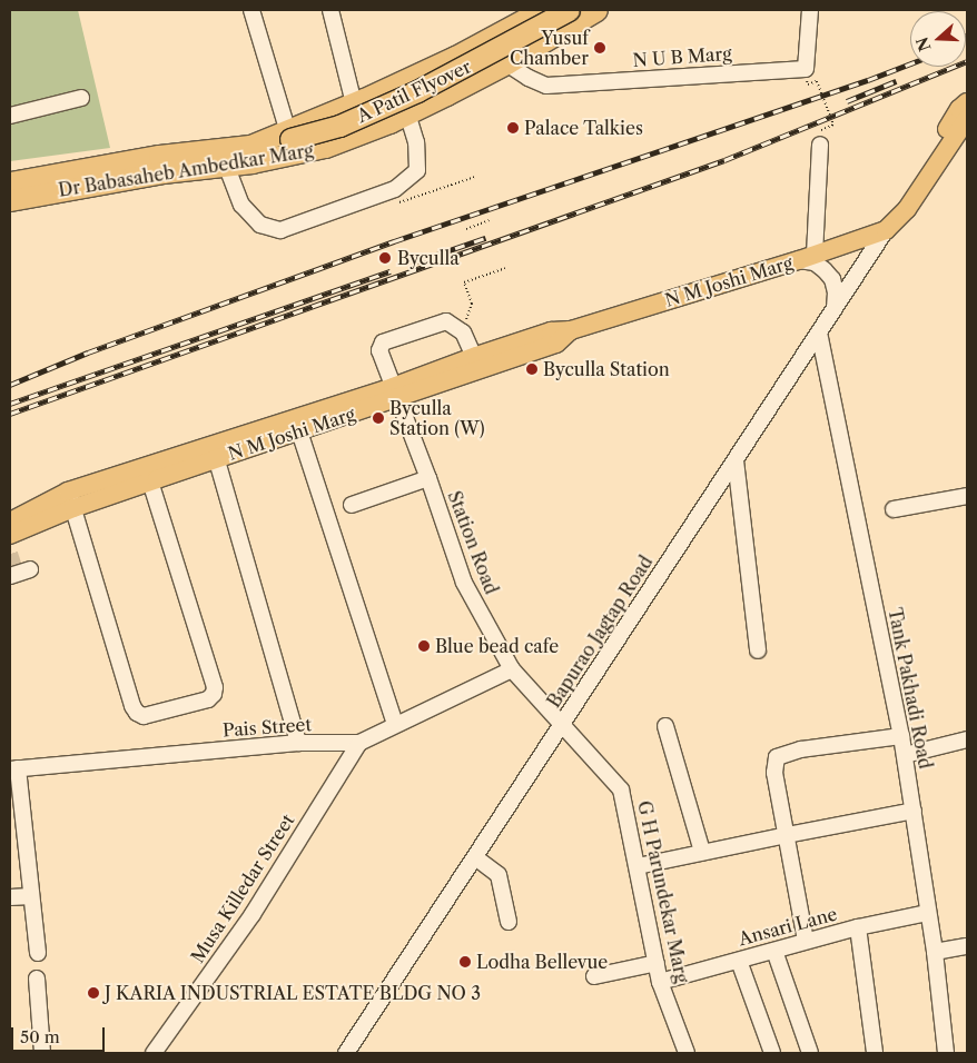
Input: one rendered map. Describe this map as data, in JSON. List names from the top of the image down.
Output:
{
  "streets": {
    "highway": ["A Patil Flyover", "Dr Babasaheb Ambedkar Marg"],
    "main road": ["N M Joshi Marg"],
    "street": [
      "N U B Marg",
      "Station Road",
      "Bapurao Jagtap Road",
      "Tank Pakhadi Road",
      "Pais Street",
      "Musa Killedar Street",
      "G H Parundekar Marg",
      "Ansari Lane"
    ]
  },
  "crossings": [
    ["N U B Marg", "Dr Babasaheb Ambedkar Marg"],
    ["N M Joshi Marg", "Station Road"],
    ["N M Joshi Marg", "Bapurao Jagtap Road"],
    ["Station Road", "Bapurao Jagtap Road"],
    ["Station Road", "Pais Street"],
    ["Station Road", "G H Parundekar Marg"],
    ["Bapurao Jagtap Road", "Tank Pakhadi Road"],
    ["Bapurao Jagtap Road", "G H Parundekar Marg"],
    ["Tank Pakhadi Road", "Ansari Lane"],
    ["Pais Street", "Musa Killedar Street"],
    ["G H Parundekar Marg", "Ansari Lane"]
  ],
  "places": [
    "Yusuf Chamber",
    "Palace Talkies",
    "Byculla",
    "Byculla Station",
    "Byculla Station (W)",
    "Blue bead cafe",
    "Lodha Bellevue",
    "J KARIA INDUSTRIAL ESTATE BLDG NO 3"
  ],
  "scale_bar": "50 m",
  "north": "left"
}
